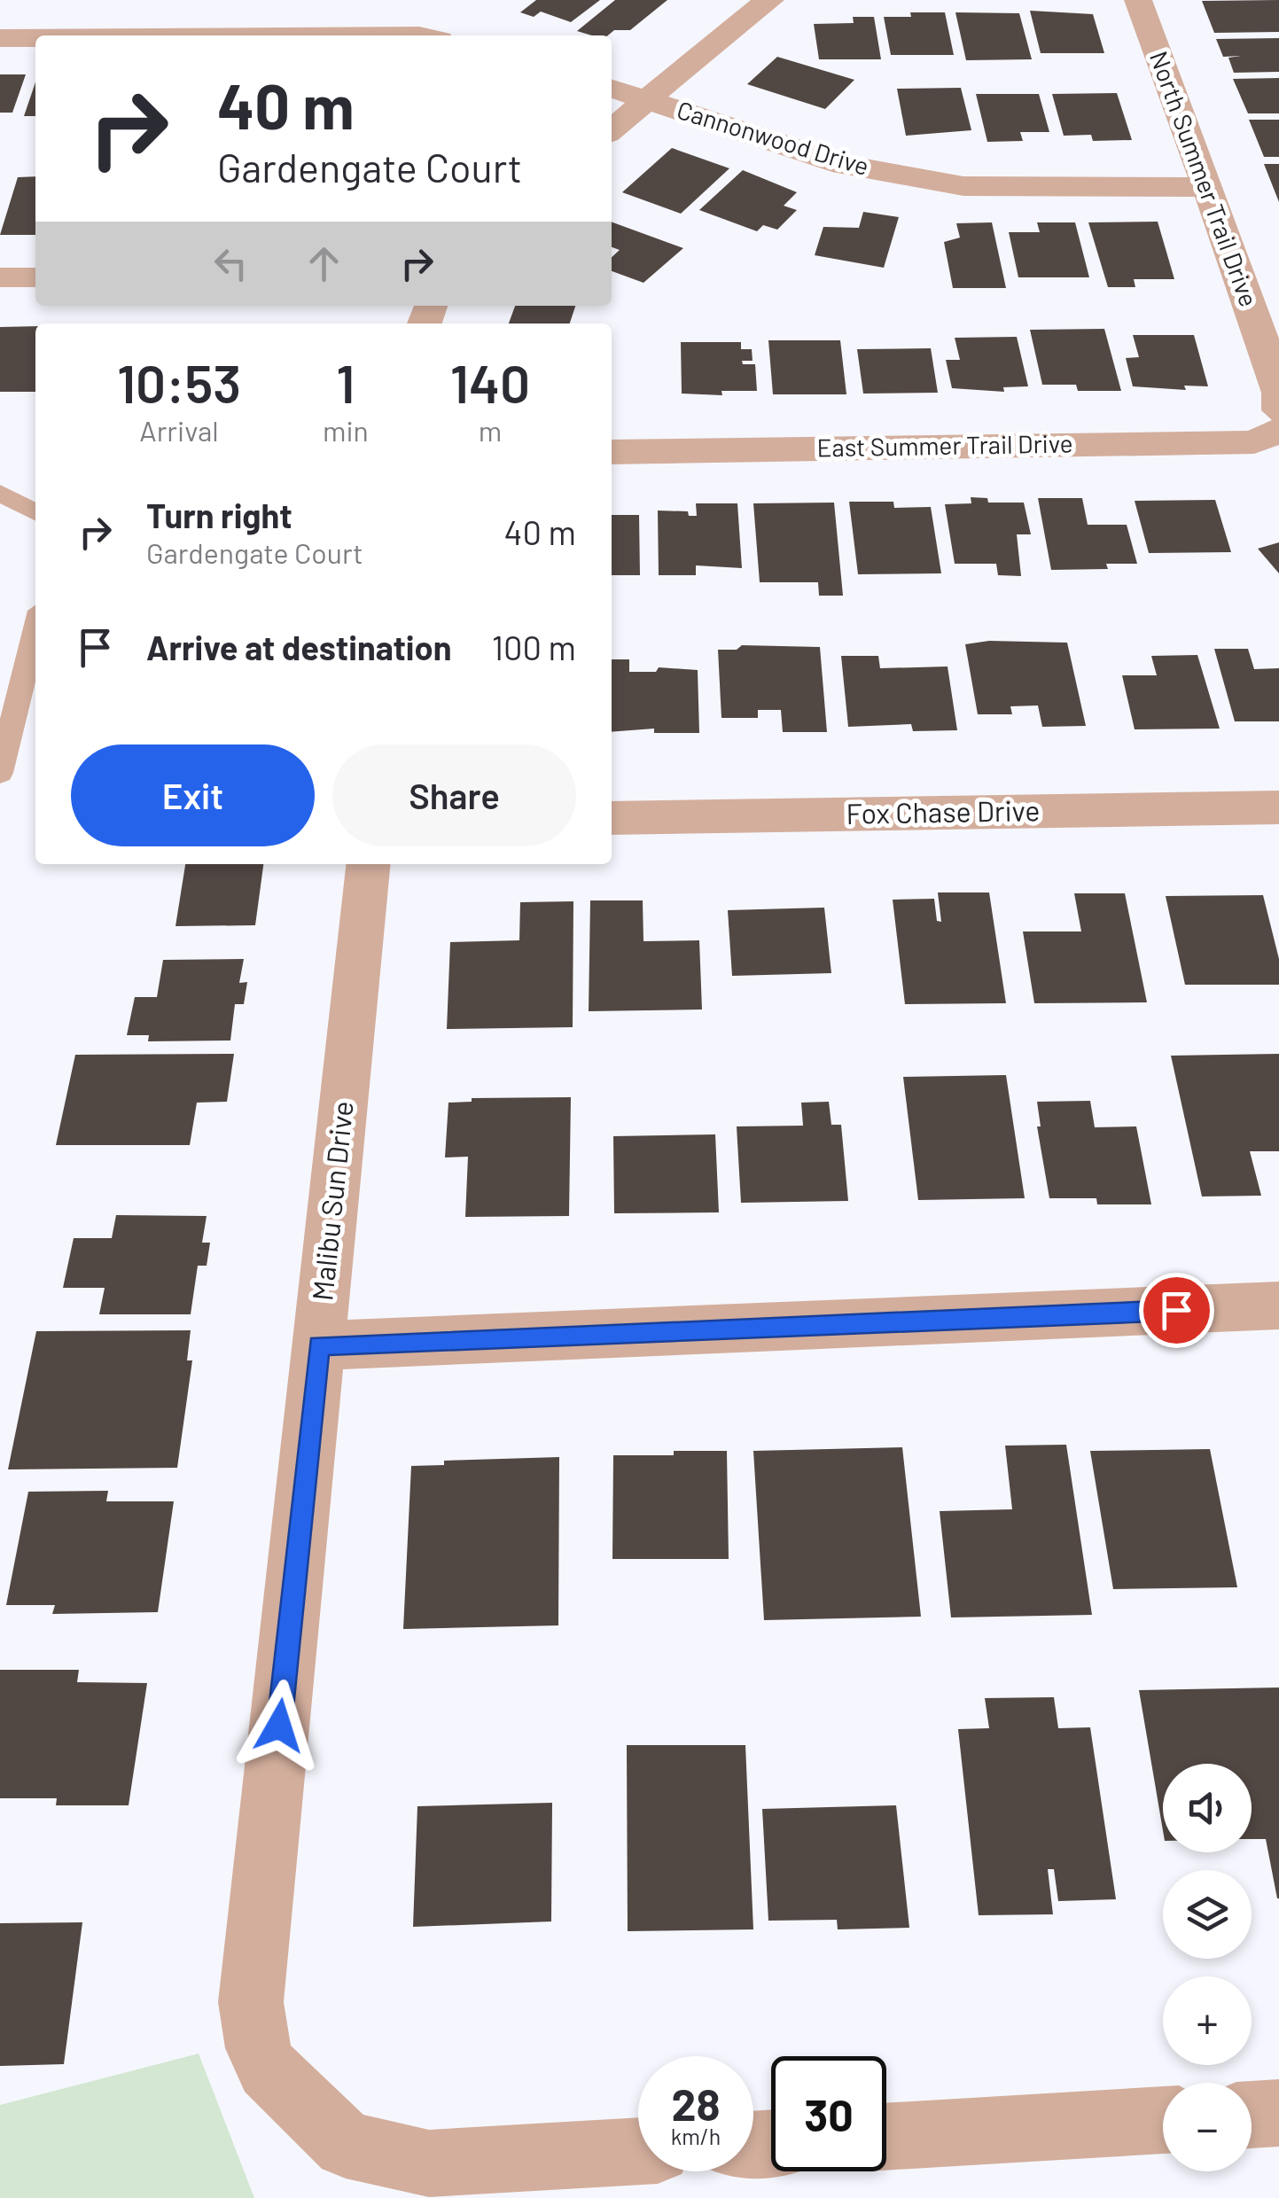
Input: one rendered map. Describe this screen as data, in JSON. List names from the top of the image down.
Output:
{
  "streets": {
    "street": [
      "Cannonwood Drive",
      "North Summer Trail Drive",
      "East Summer Trail Drive",
      "Fox Chase Drive",
      "Malibu Sun Drive"
    ]
  },
  "crossings": [
    ["Cannonwood Drive", "North Summer Trail Drive"]
  ],
  "page": {
    "turn": ["40 m", "Gardengate Court"],
    "eta": [
      "10:53",
      "Arrival",
      "1",
      "min",
      "140",
      "m"
    ],
    "list": [
      {
        "name": "Turn right",
        "note": "Gardengate Court",
        "value": "40 m"
      },
      {
        "name": "Arrive at destination",
        "value": "100 m"
      }
    ],
    "buttons": ["Exit", "Share"],
    "map_buttons": ["+", "−"],
    "speed": "28 km/h",
    "limit": "30"
  }
}
